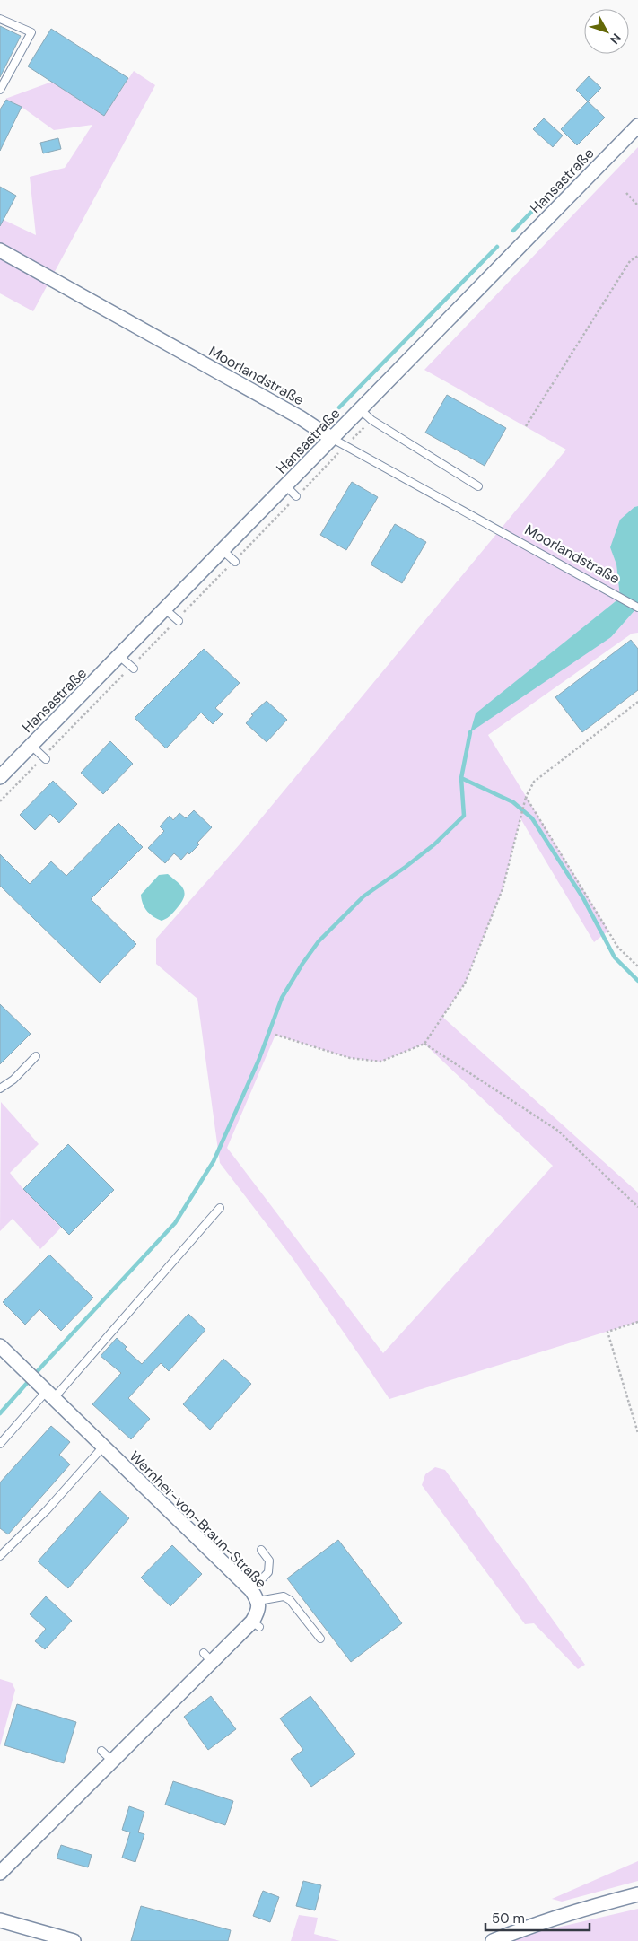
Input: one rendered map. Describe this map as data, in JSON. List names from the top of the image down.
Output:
{
  "streets": {
    "street": ["Hansastraße", "Moorlandstraße", "Wernher-von-Braun-Straße"]
  },
  "crossings": [
    ["Hansastraße", "Moorlandstraße"]
  ],
  "scale_bar": "50 m",
  "north": "bottom right"
}
